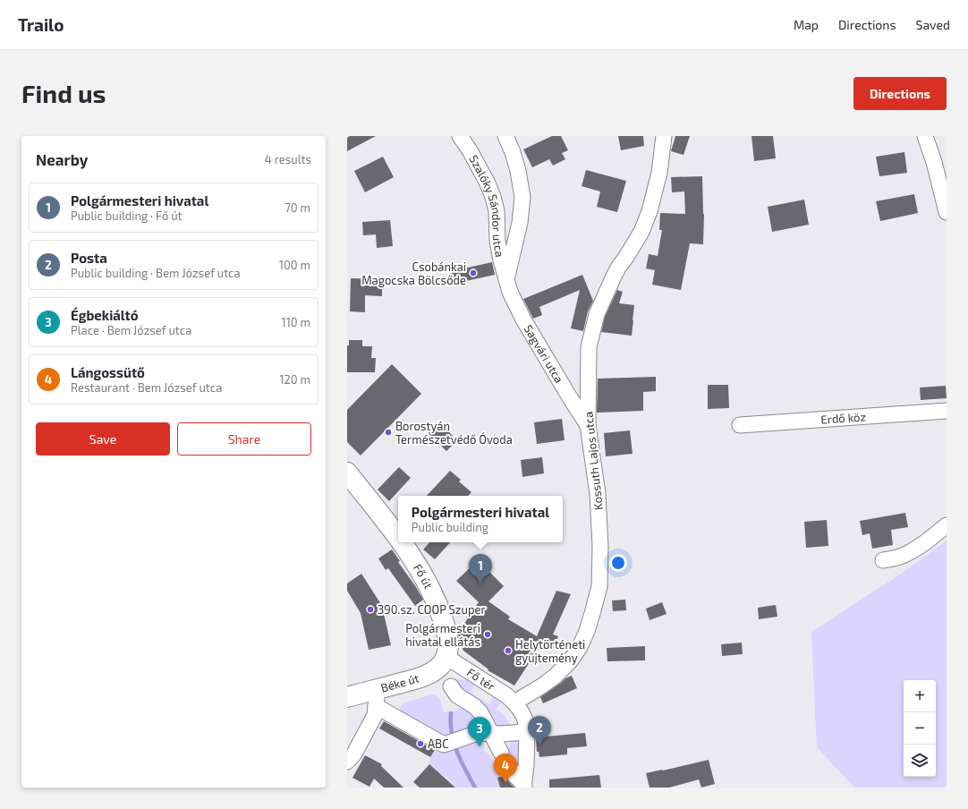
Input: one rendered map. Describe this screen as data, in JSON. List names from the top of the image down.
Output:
{
  "streets": {
    "main road": ["Fő út", "Béke út"],
    "street": [
      "Szalóky Sándor utca",
      "Sagvári utca",
      "Erdő köz",
      "Kossuth Lajos utca",
      "Fő tér"
    ]
  },
  "crossings": [
    ["Szalóky Sándor utca", "Sagvári utca"],
    ["Sagvári utca", "Kossuth Lajos utca"],
    ["Kossuth Lajos utca", "Fő tér"],
    ["Fő út", "Fő tér"],
    ["Fő út", "Béke út"],
    ["Fő tér", "Béke út"]
  ],
  "places": [
    "Csobánkai Magocska Bölcsőde",
    "Borostyán Természetvédő Óvoda",
    "390.sz. COOP Szuper",
    "Polgármesteri hivatal ellátás",
    "Helytörténeti gyűjtemény",
    "ABC"
  ],
  "page": {
    "header": "Trailo",
    "nav": ["Map", "Directions", "Saved"],
    "buttons": [
      "Directions",
      ["Save", "Share"]
    ],
    "title": "Find us",
    "heading": ["Nearby", "4 results"],
    "list": [
      {
        "mark": "1",
        "name": "Polgármesteri hivatal",
        "note": "Public building · Fő út",
        "value": "70 m"
      },
      {
        "mark": "2",
        "name": "Posta",
        "note": "Public building · Bem József utca",
        "value": "100 m"
      },
      {
        "mark": "3",
        "name": "Égbekiáltó",
        "note": "Place · Bem József utca",
        "value": "110 m"
      },
      {
        "mark": "4",
        "name": "Lángossütő",
        "note": "Restaurant · Bem József utca",
        "value": "120 m"
      }
    ],
    "popup": ["Polgármesteri hivatal", "Public building"],
    "pins": [
      "1",
      "2",
      "3",
      "4"
    ],
    "map_buttons": ["+", "−"]
  }
}
